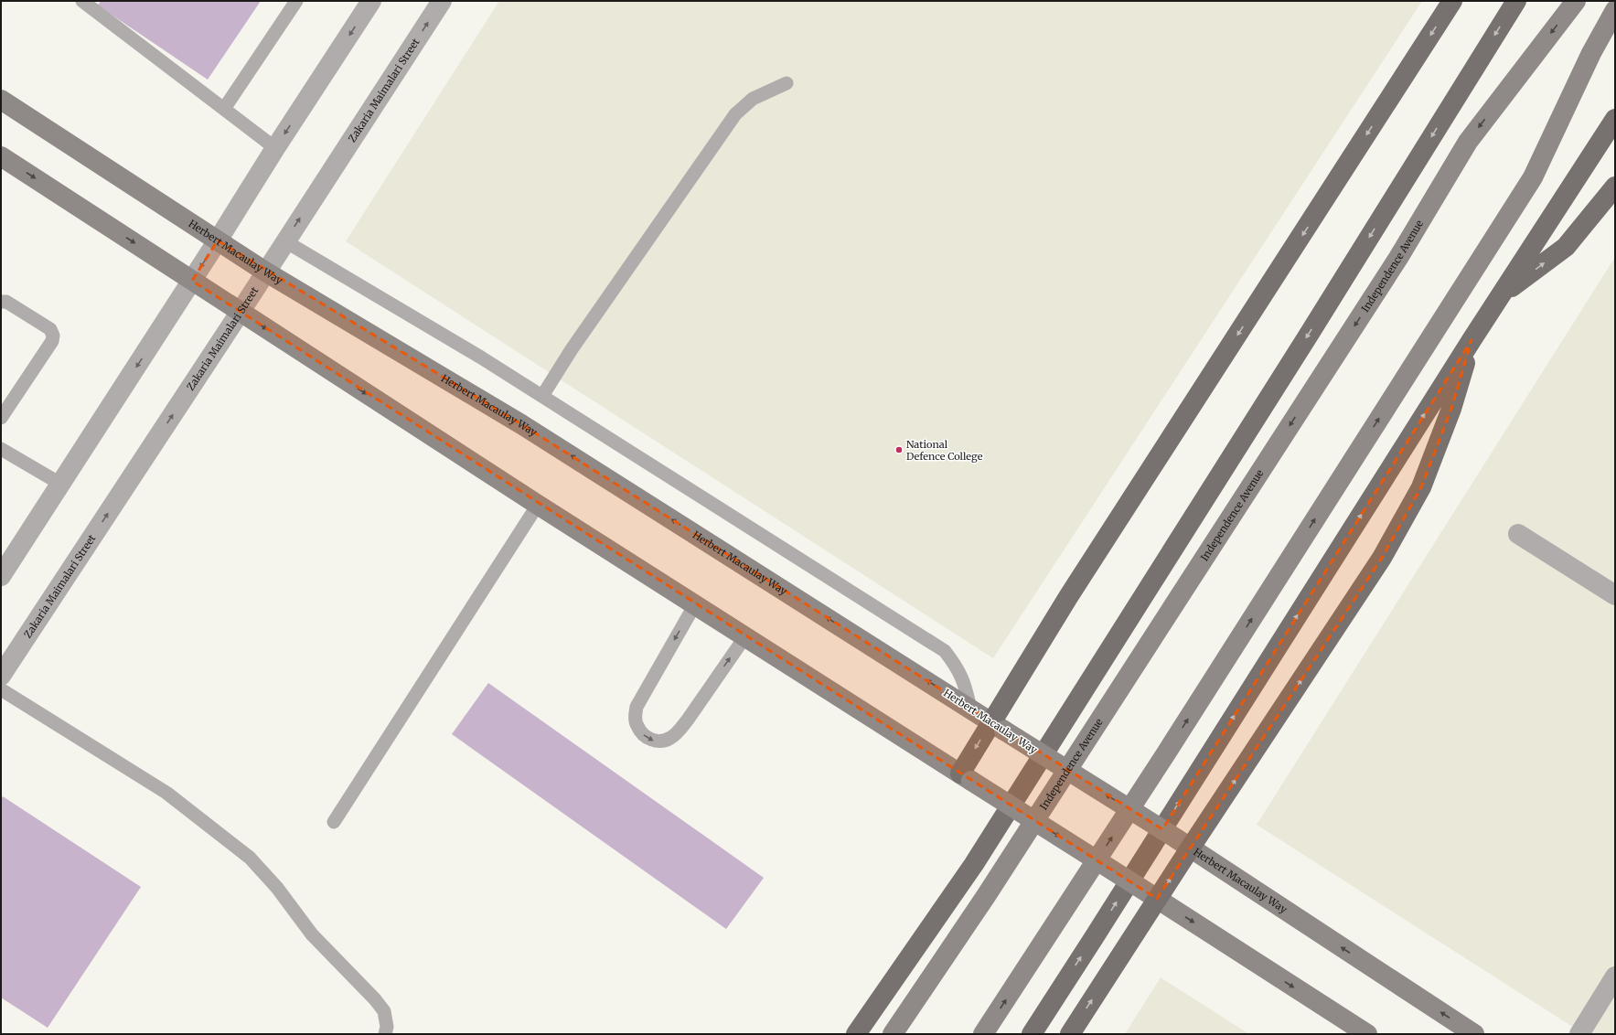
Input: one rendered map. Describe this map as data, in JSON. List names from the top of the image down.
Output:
{
  "streets": {
    "main road": ["Herbert Macaulay Way", "Independence Avenue"],
    "street": ["Zakaria Maimalari Street"]
  },
  "crossings": [
    ["Zakaria Maimalari Street", "Herbert Macaulay Way"]
  ],
  "places": ["National Defence College"]
}
